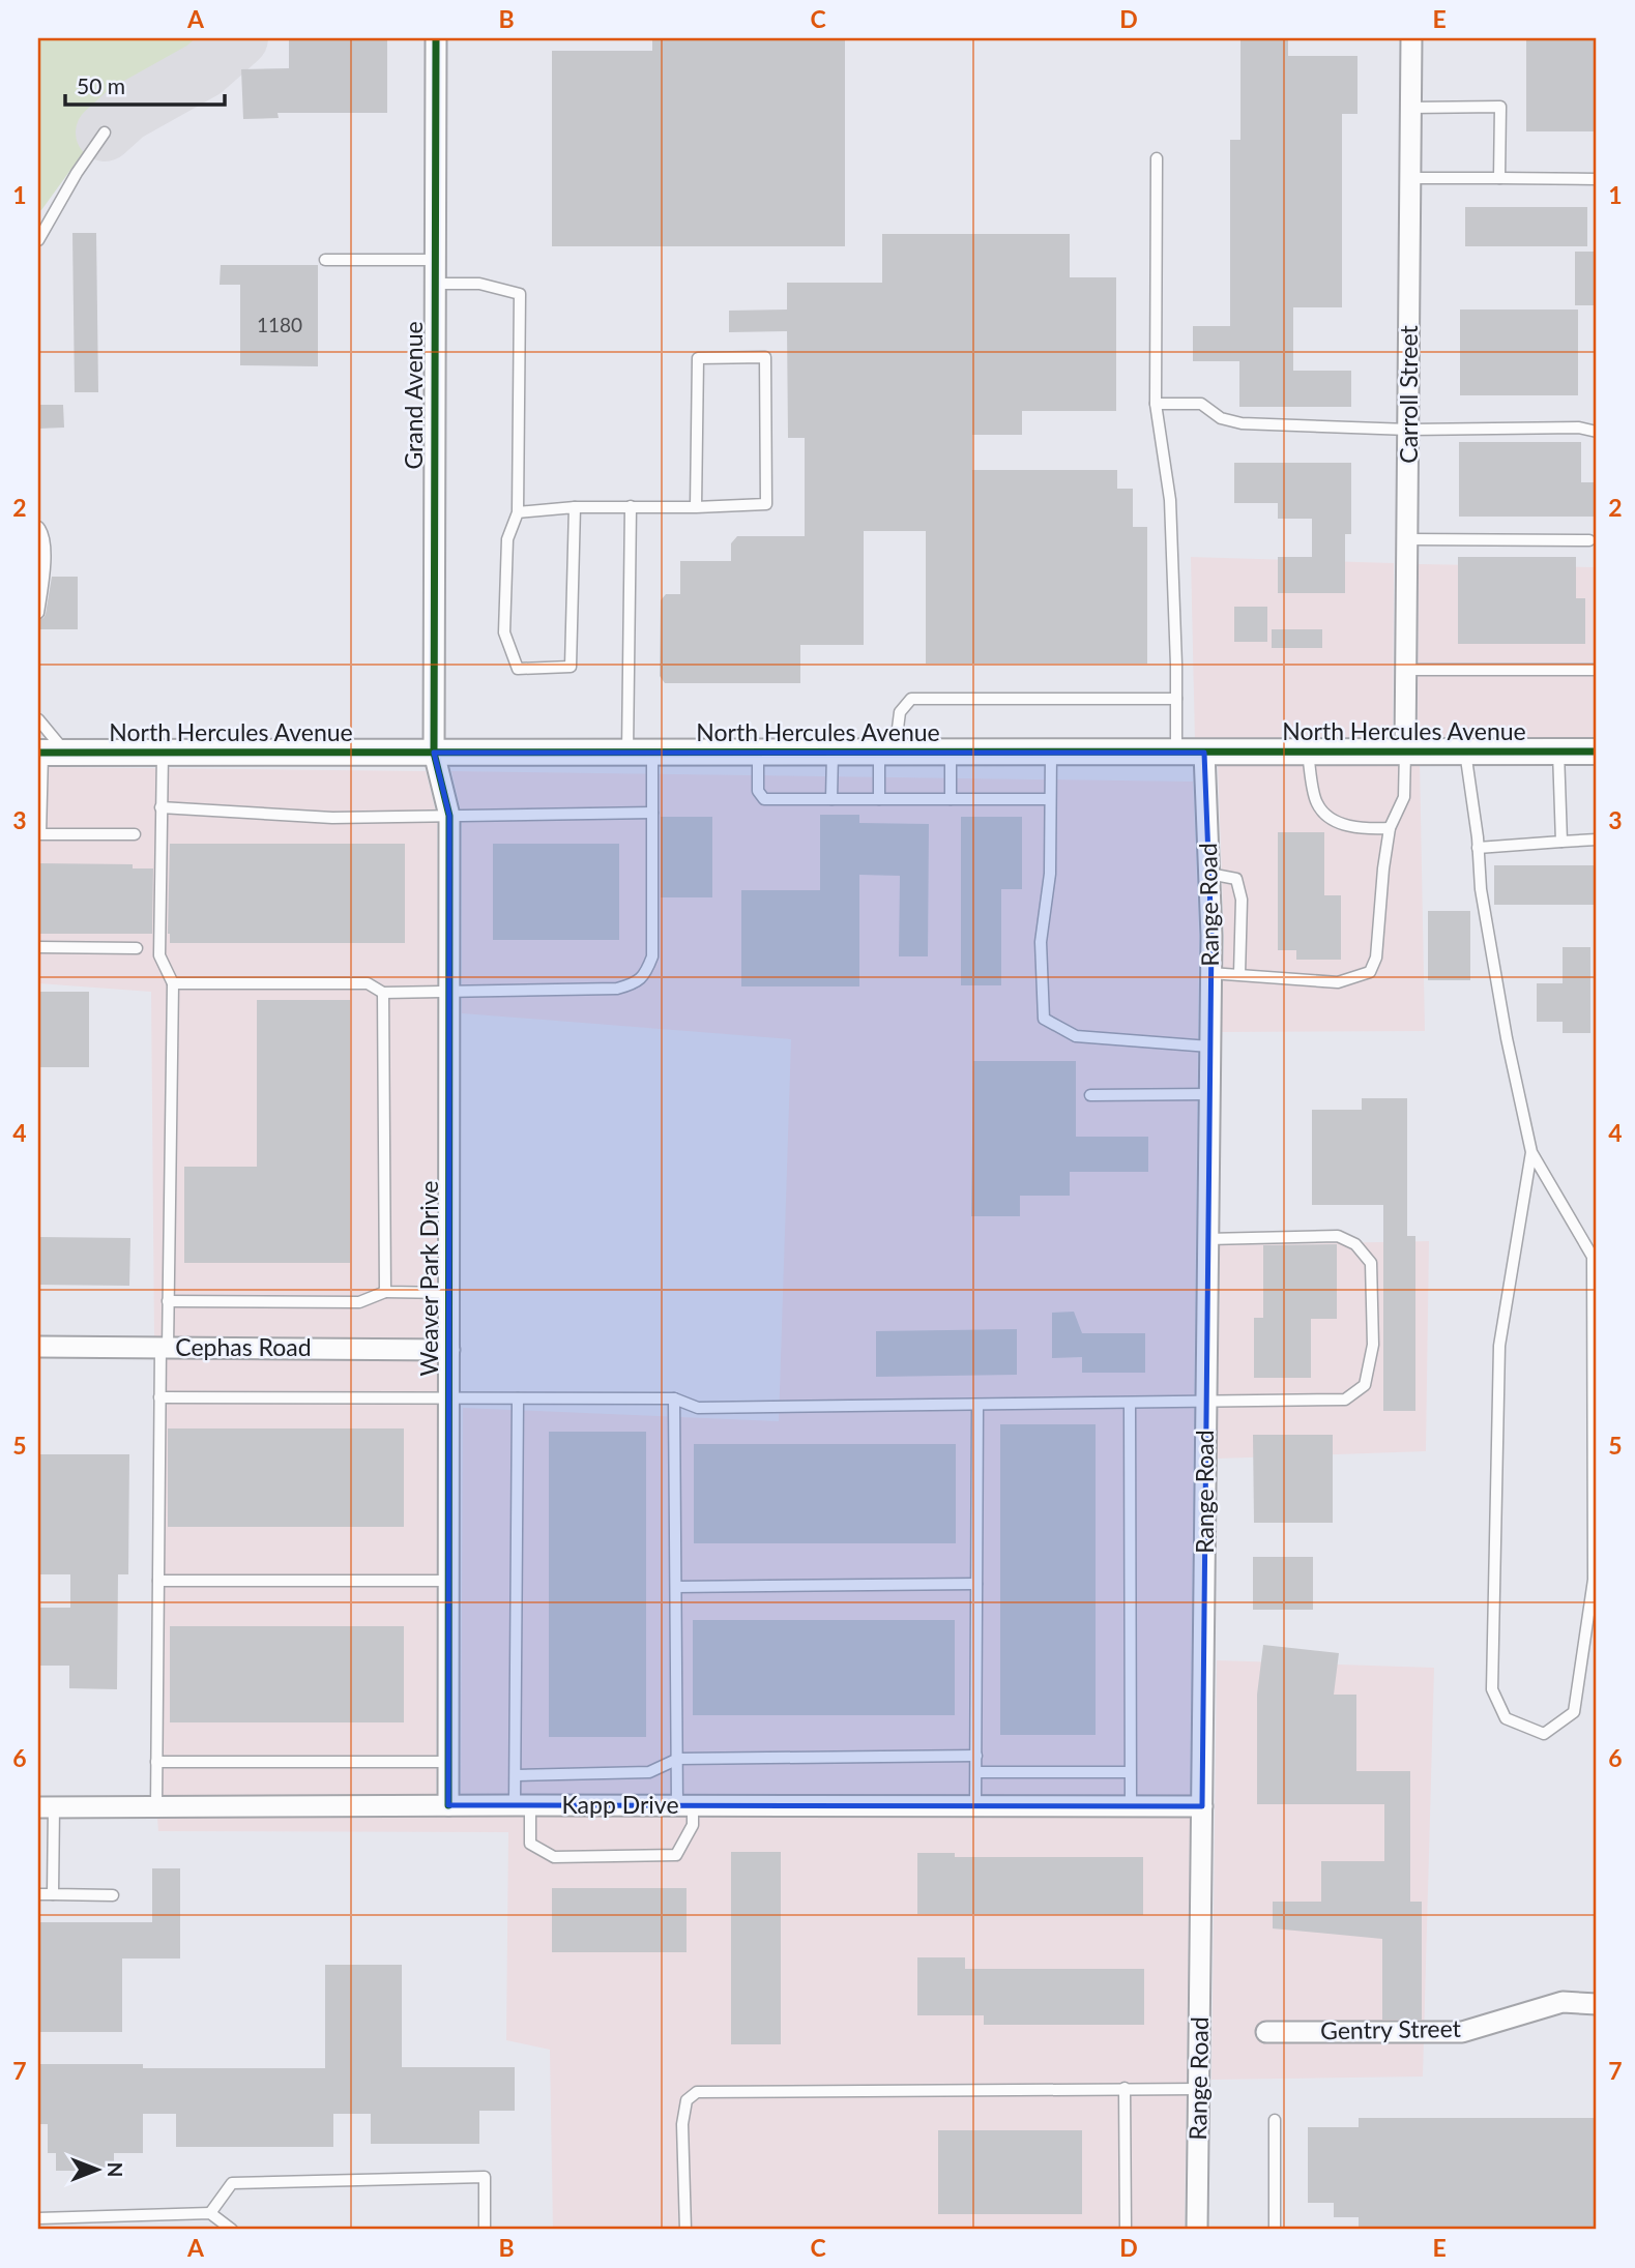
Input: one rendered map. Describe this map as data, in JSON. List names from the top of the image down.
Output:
{
  "streets": {
    "street": [
      "Carroll Street",
      "Grand Avenue",
      "North Hercules Avenue",
      "Range Road",
      "Weaver Park Drive",
      "Cephas Road",
      "Kapp Drive",
      "Gentry Street"
    ]
  },
  "crossings": [
    ["Carroll Street", "North Hercules Avenue"],
    ["Grand Avenue", "North Hercules Avenue"],
    ["Grand Avenue", "Weaver Park Drive"],
    ["North Hercules Avenue", "Range Road"],
    ["North Hercules Avenue", "Weaver Park Drive"],
    ["Range Road", "Kapp Drive"],
    ["Weaver Park Drive", "Cephas Road"],
    ["Weaver Park Drive", "Kapp Drive"]
  ],
  "house_numbers": ["1180"],
  "scale_bar": "50 m",
  "north": "right",
  "grid": {
    "columns": [
      "A",
      "B",
      "C",
      "D",
      "E"
    ],
    "rows": [
      "1",
      "2",
      "3",
      "4",
      "5",
      "6",
      "7"
    ]
  }
}
